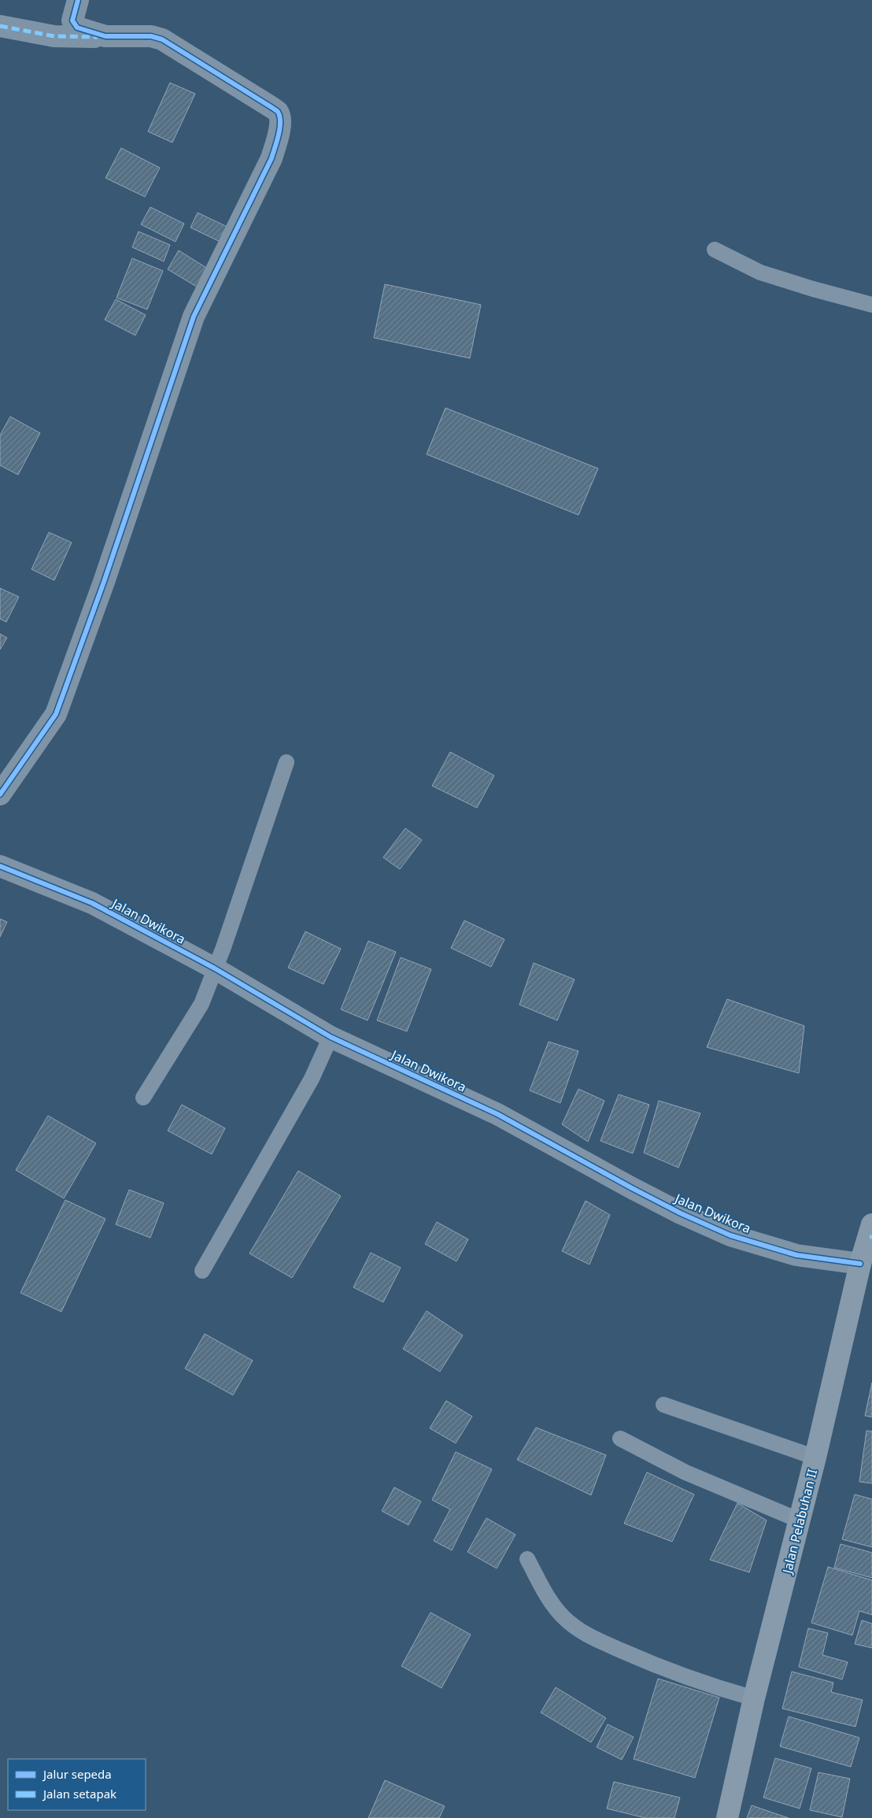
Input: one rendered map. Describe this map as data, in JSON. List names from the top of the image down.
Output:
{
  "streets": {
    "main road": ["Jalan Pelabuhan II"],
    "street": ["Jalan Dwikora"]
  },
  "crossings": [
    ["Jalan Dwikora", "Jalan Pelabuhan II"]
  ],
  "legend": ["Jalur sepeda", "Jalan setapak"]
}
